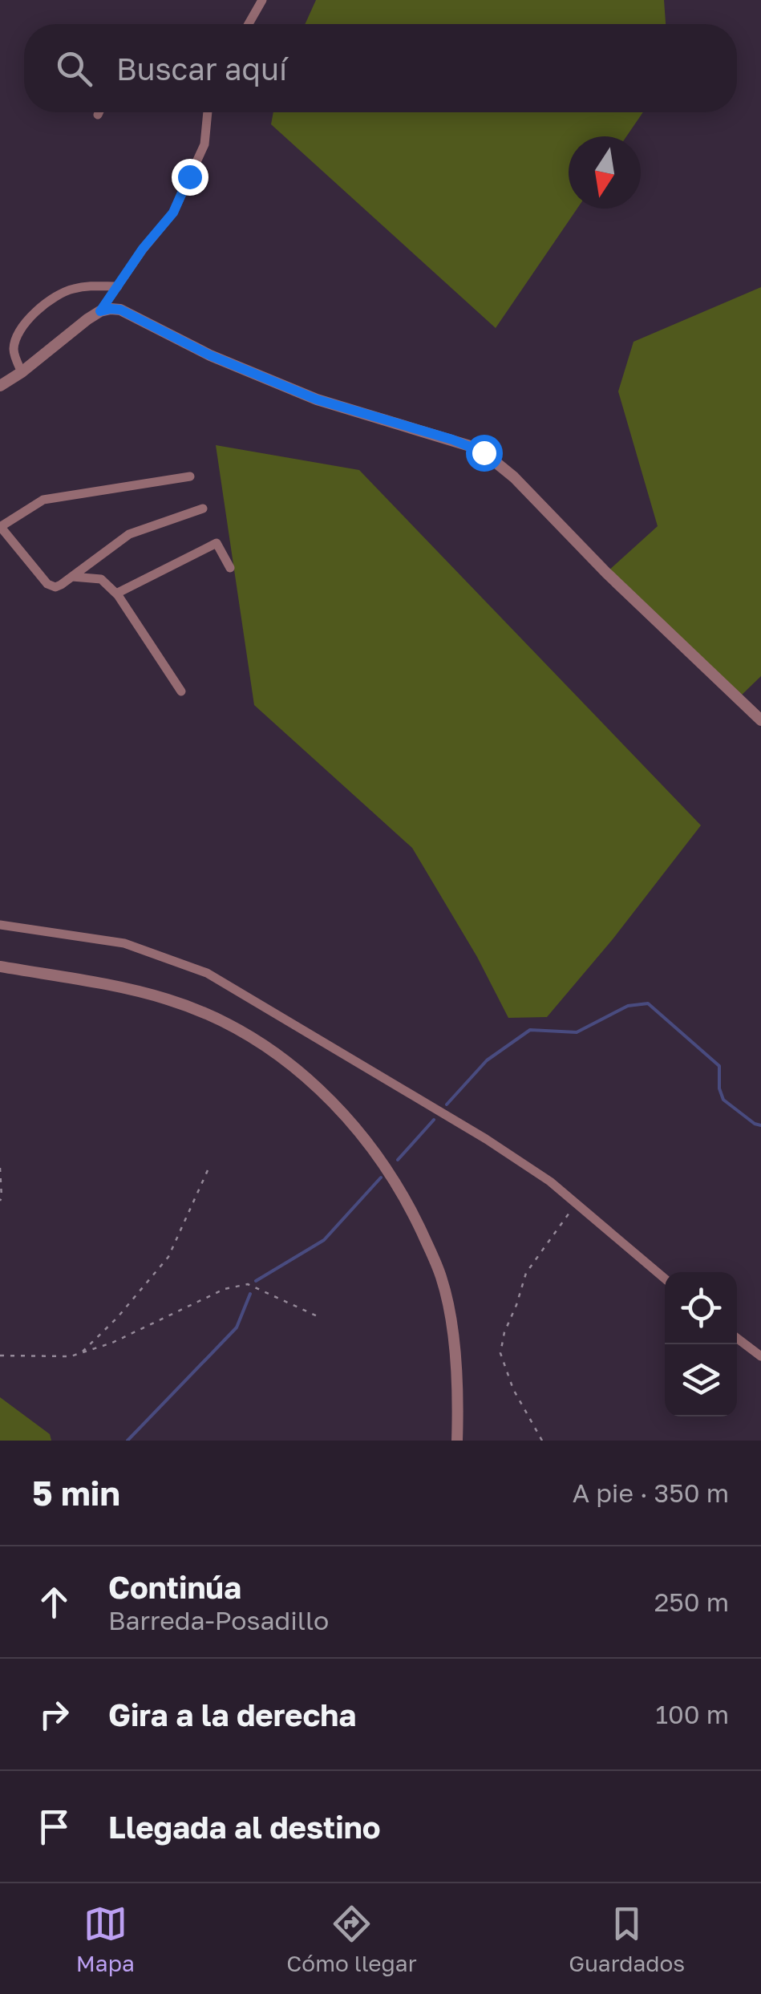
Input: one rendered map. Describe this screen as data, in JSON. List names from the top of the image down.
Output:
{
  "north": "bottom",
  "page": {
    "search": "Buscar aquí",
    "heading": ["5 min", "A pie · 350 m"],
    "list": [
      ["Continúa", "Barreda-Posadillo", "250 m"],
      ["Gira a la derecha", "100 m"],
      "Llegada al destino"
    ],
    "nav": ["Mapa", "Cómo llegar", "Guardados"]
  }
}
